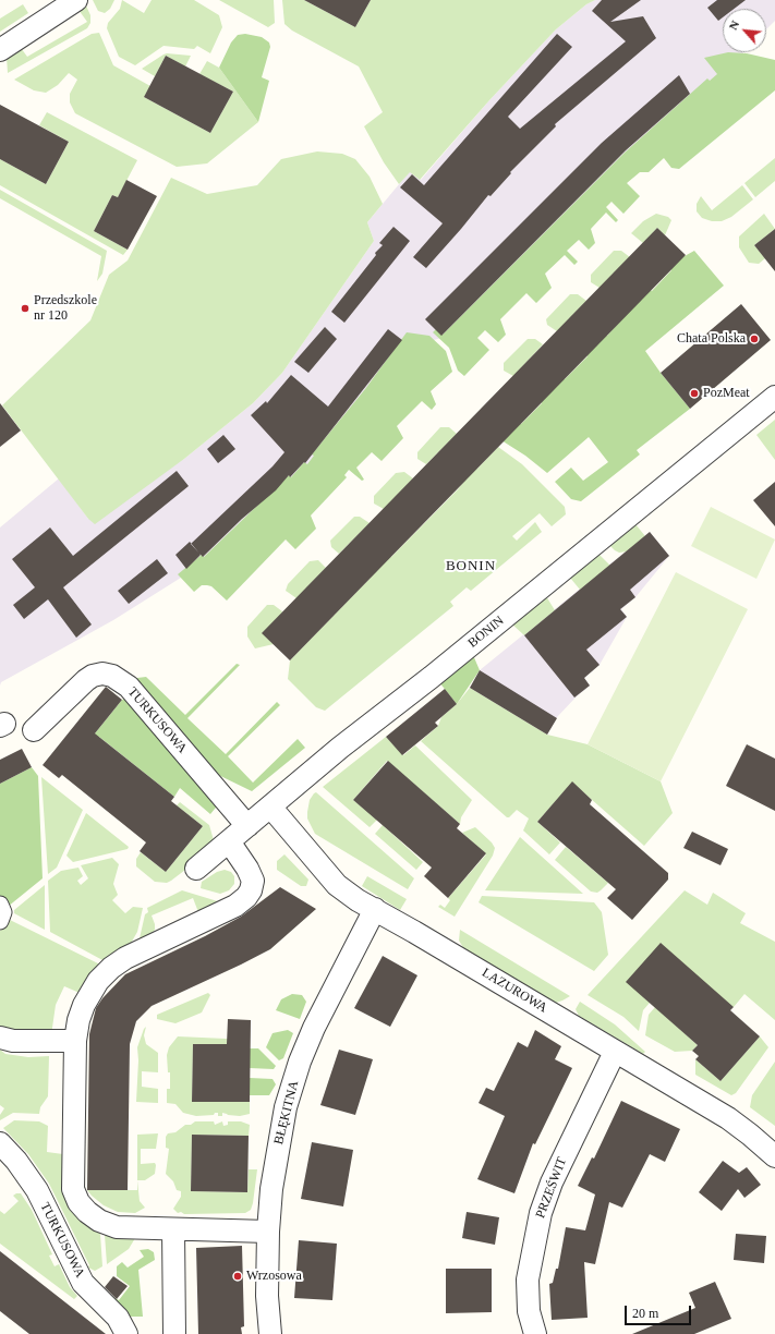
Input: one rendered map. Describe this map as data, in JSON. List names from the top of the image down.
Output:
{
  "streets": {
    "street": [
      "BONIN",
      "TURKUSOWA",
      "LAZUROWA",
      "BŁĘKITNA",
      "PRZEŚWIT"
    ]
  },
  "crossings": [
    ["BONIN", "TURKUSOWA"],
    ["BONIN", "LAZUROWA"],
    ["LAZUROWA", "BŁĘKITNA"],
    ["LAZUROWA", "PRZEŚWIT"]
  ],
  "districts": ["BONIN"],
  "places": [
    "Przedszkole nr 120",
    "Chata Polska",
    "PozMeat",
    "Wrzosowa"
  ],
  "scale_bar": "20 m",
  "north": "top left"
}
